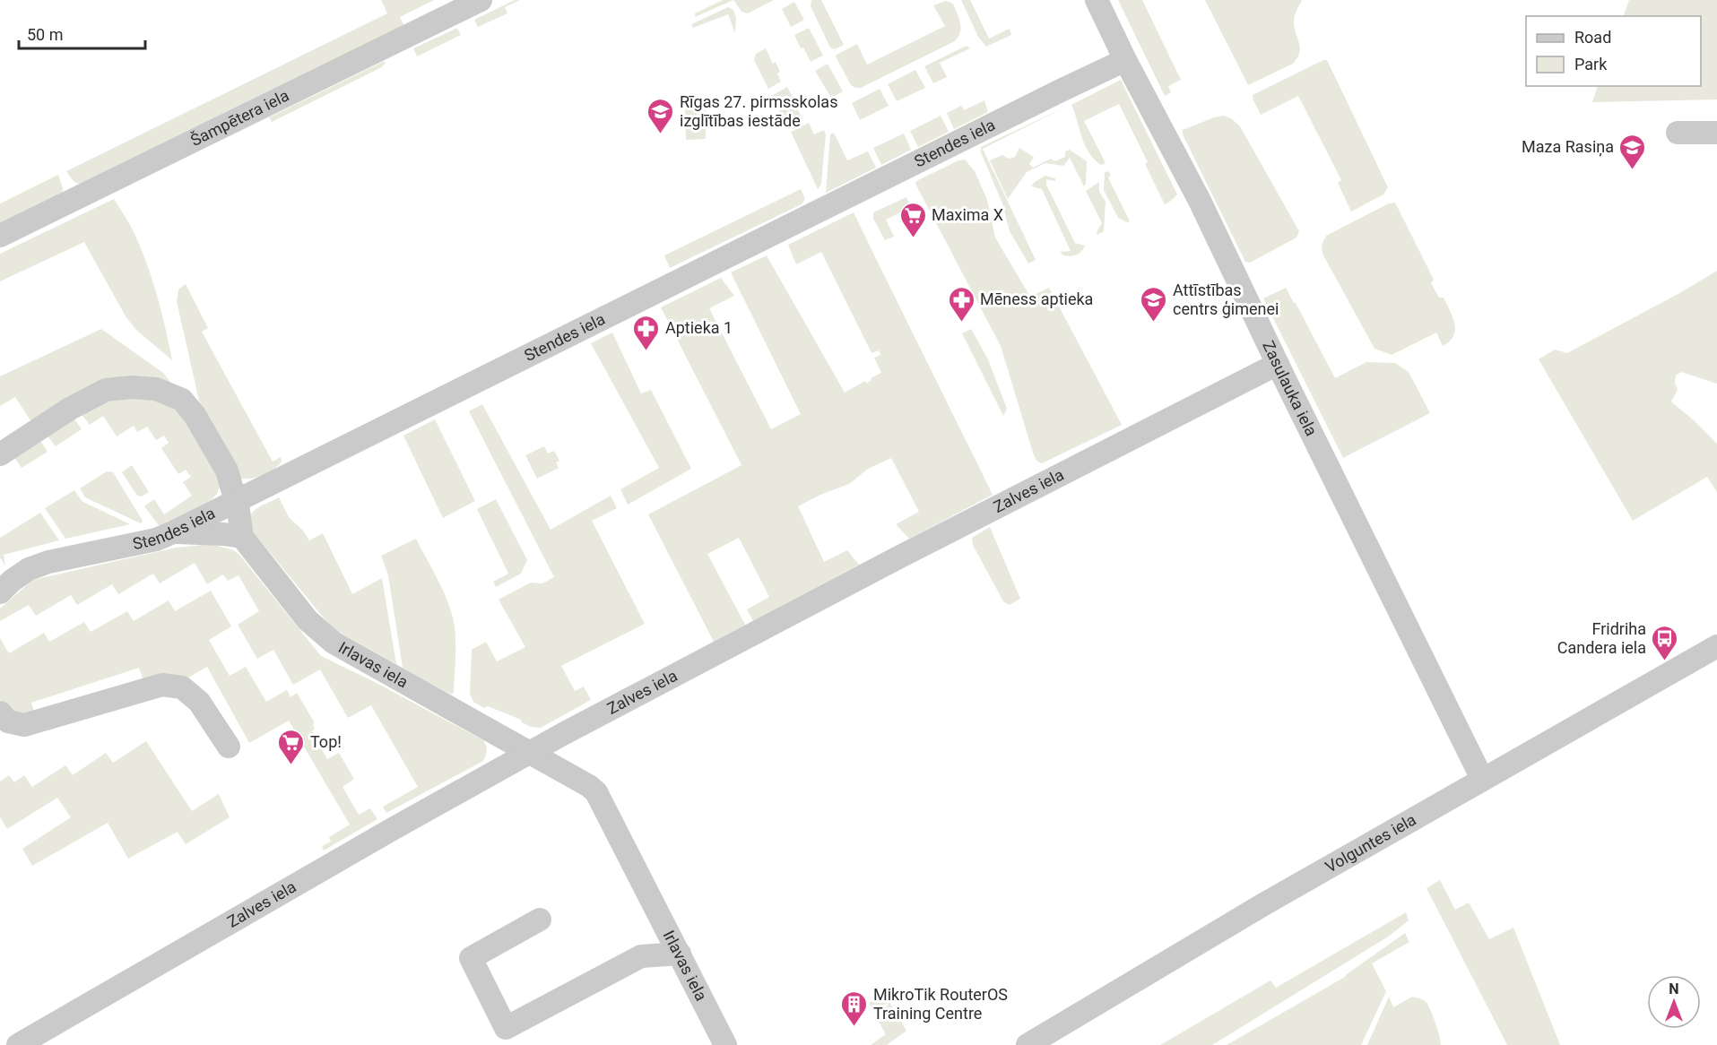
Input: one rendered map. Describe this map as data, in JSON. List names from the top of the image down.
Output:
{
  "streets": {
    "street": [
      "Šampētera iela",
      "Stendes iela",
      "Zasulauka iela",
      "Zalves iela",
      "Irlavas iela",
      "Volguntes iela"
    ]
  },
  "crossings": [
    ["Stendes iela", "Zasulauka iela"],
    ["Stendes iela", "Irlavas iela"],
    ["Zasulauka iela", "Zalves iela"],
    ["Zasulauka iela", "Volguntes iela"],
    ["Zalves iela", "Irlavas iela"]
  ],
  "places": {
    "school or university": ["Rīgas 27. pirmsskolas izglītības iestāde", "Maza Rasiņa", "Attīstības centrs ģimenei"],
    "supermarket": ["Maxima X", "Top!"],
    "pharmacy": ["Mēness aptieka", "Aptieka 1"],
    "bus stop": ["Fridriha Candera iela"],
    "building": ["MikroTik RouterOS Training Centre"]
  },
  "legend": ["Road", "Park"],
  "scale_bar": "50 m",
  "north": "top"
}
